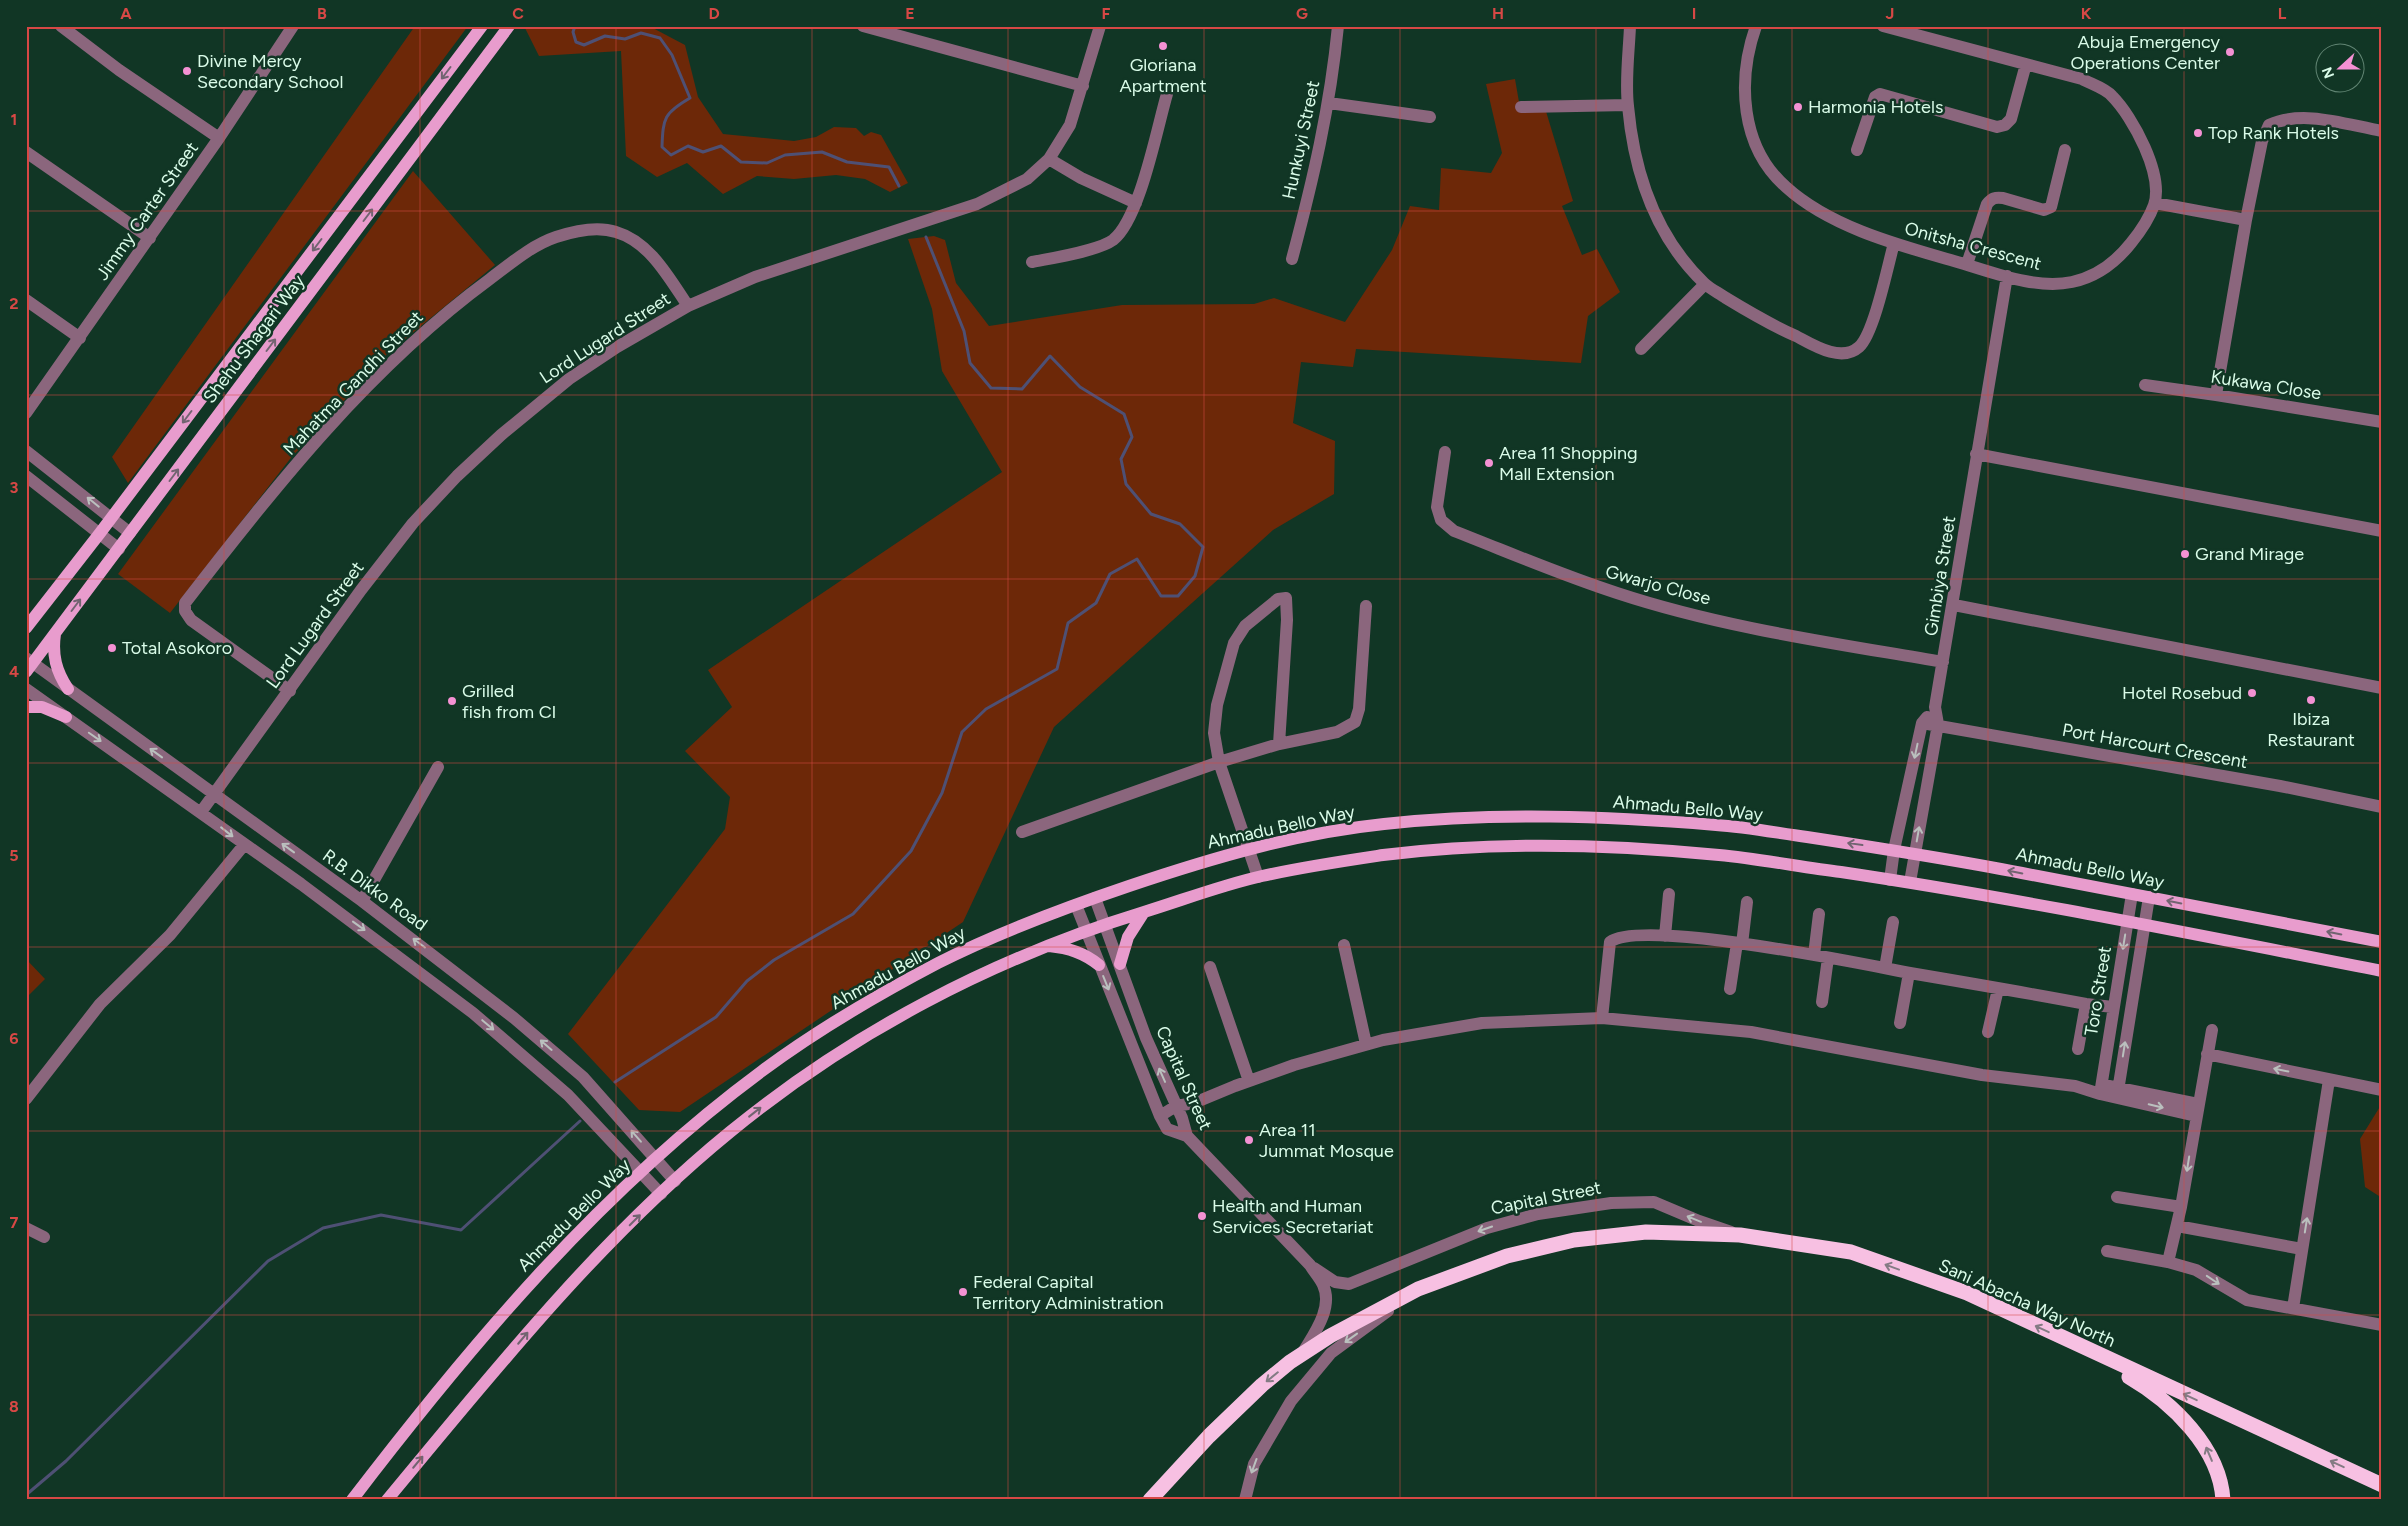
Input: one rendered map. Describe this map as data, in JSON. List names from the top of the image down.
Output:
{
  "streets": {
    "highway": ["Sani Abacha Way North"],
    "main road": ["Shehu Shagari Way", "Ahmadu Bello Way"],
    "street": [
      "Hunkuyi Street",
      "Jimmy Carter Street",
      "Onitsha Crescent",
      "Lord Lugard Street",
      "Mahatma Gandhi Street",
      "Kukawa Close",
      "Gimbiya Street",
      "Gwarjo Close",
      "Port Harcourt Crescent",
      "R.B. Dikko Road",
      "Toro Street",
      "Capital Street"
    ]
  },
  "crossings": [
    ["Onitsha Crescent", "Gimbiya Street"],
    ["Lord Lugard Street", "Mahatma Gandhi Street"],
    ["Lord Lugard Street", "R.B. Dikko Road"],
    ["Shehu Shagari Way", "R.B. Dikko Road"],
    ["Gimbiya Street", "Gwarjo Close"],
    ["Gimbiya Street", "Port Harcourt Crescent"],
    ["Gimbiya Street", "Ahmadu Bello Way"],
    ["Ahmadu Bello Way", "R.B. Dikko Road"],
    ["Ahmadu Bello Way", "Toro Street"],
    ["Ahmadu Bello Way", "Capital Street"],
    ["Capital Street", "Sani Abacha Way North"]
  ],
  "one_way": ["Capital Street", "Sani Abacha Way North"],
  "places": [
    "Gloriana Apartment",
    "Abuja Emergency Operations Center",
    "Divine Mercy Secondary School",
    "Harmonia Hotels",
    "Top Rank Hotels",
    "Area 11 Shopping Mall Extension",
    "Grand Mirage",
    "Total Asokoro",
    "Hotel Rosebud",
    "Ibiza Restaurant",
    "Grilled fish from CI",
    "Area 11 Jummat Mosque",
    "Health and Human Services Secretariat",
    "Federal Capital Territory Administration"
  ],
  "north": "left",
  "grid": {
    "columns": [
      "A",
      "B",
      "C",
      "D",
      "E",
      "F",
      "G",
      "H",
      "I",
      "J",
      "K",
      "L"
    ],
    "rows": [
      "1",
      "2",
      "3",
      "4",
      "5",
      "6",
      "7",
      "8"
    ]
  }
}
